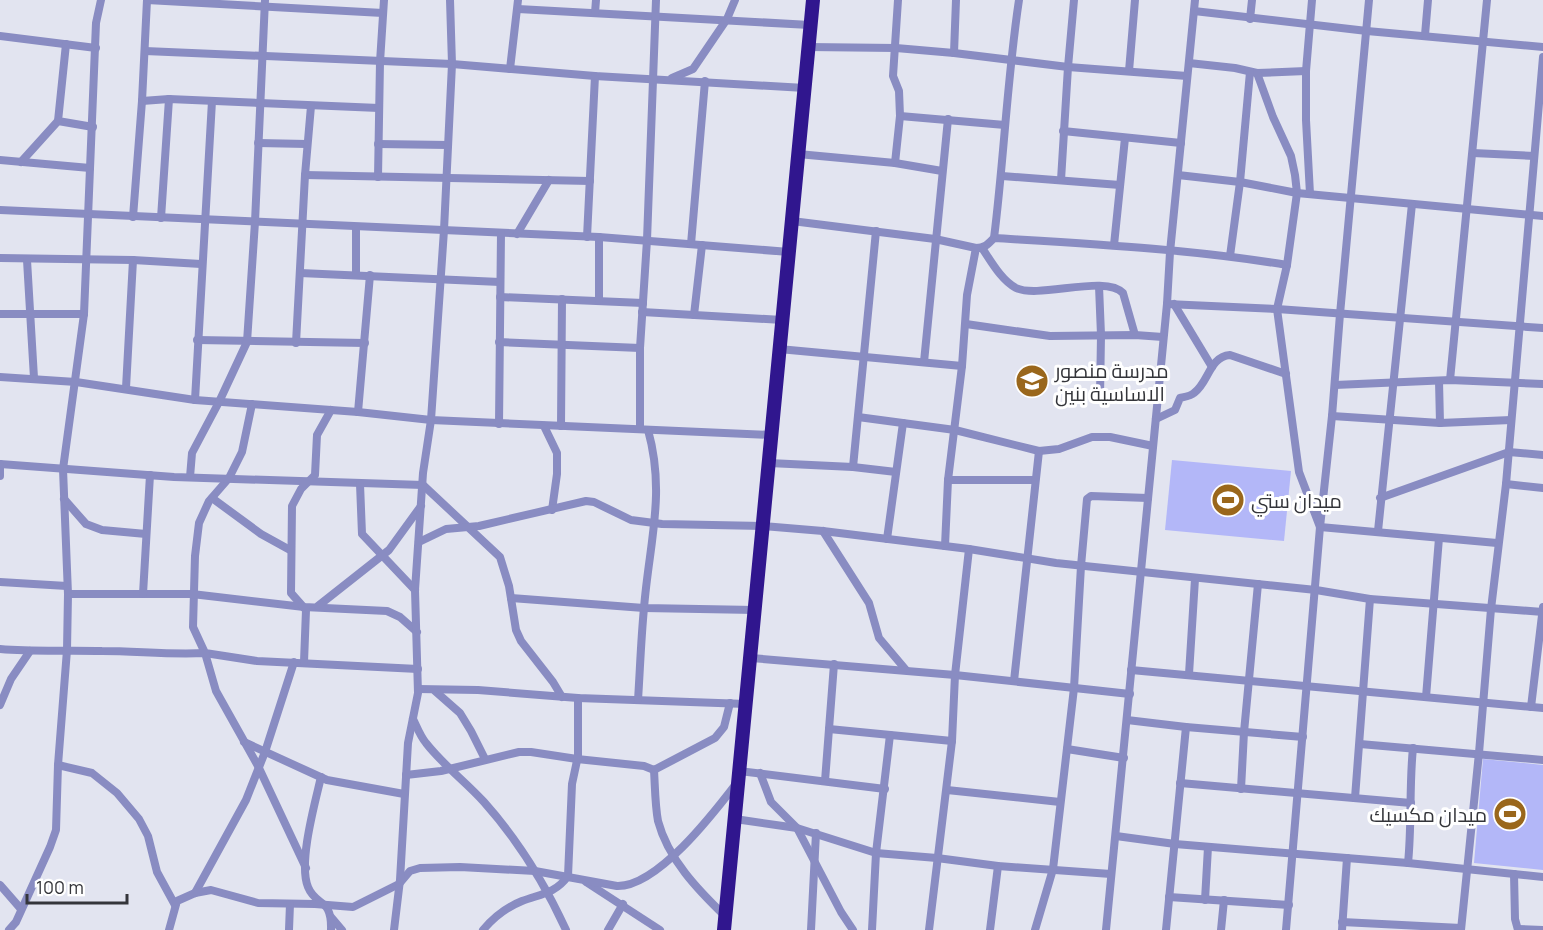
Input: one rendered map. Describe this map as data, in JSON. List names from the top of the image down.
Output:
{
  "places": {
    "school or university": ["مدرسة منصور الاساسية بنين"],
    "sports": ["ميدان ستي", "ميدان مكسيك"]
  },
  "scale_bar": "100 m"
}
